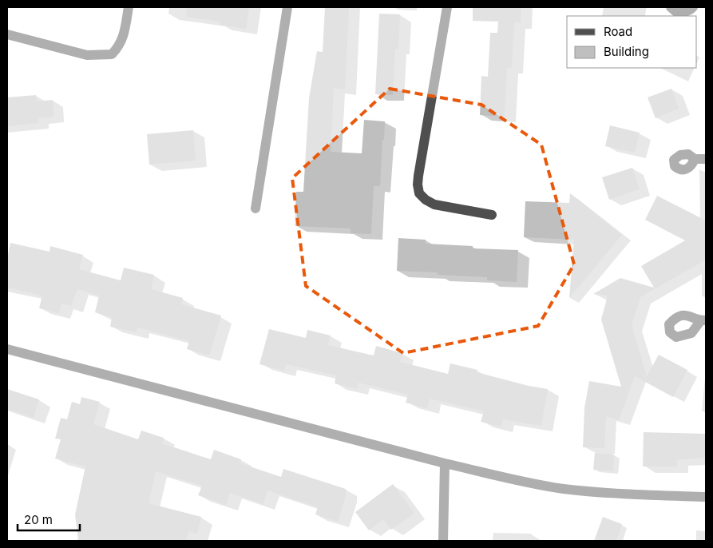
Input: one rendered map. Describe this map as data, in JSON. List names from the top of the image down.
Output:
{
  "legend": ["Road", "Building"],
  "scale_bar": "20 m"
}
